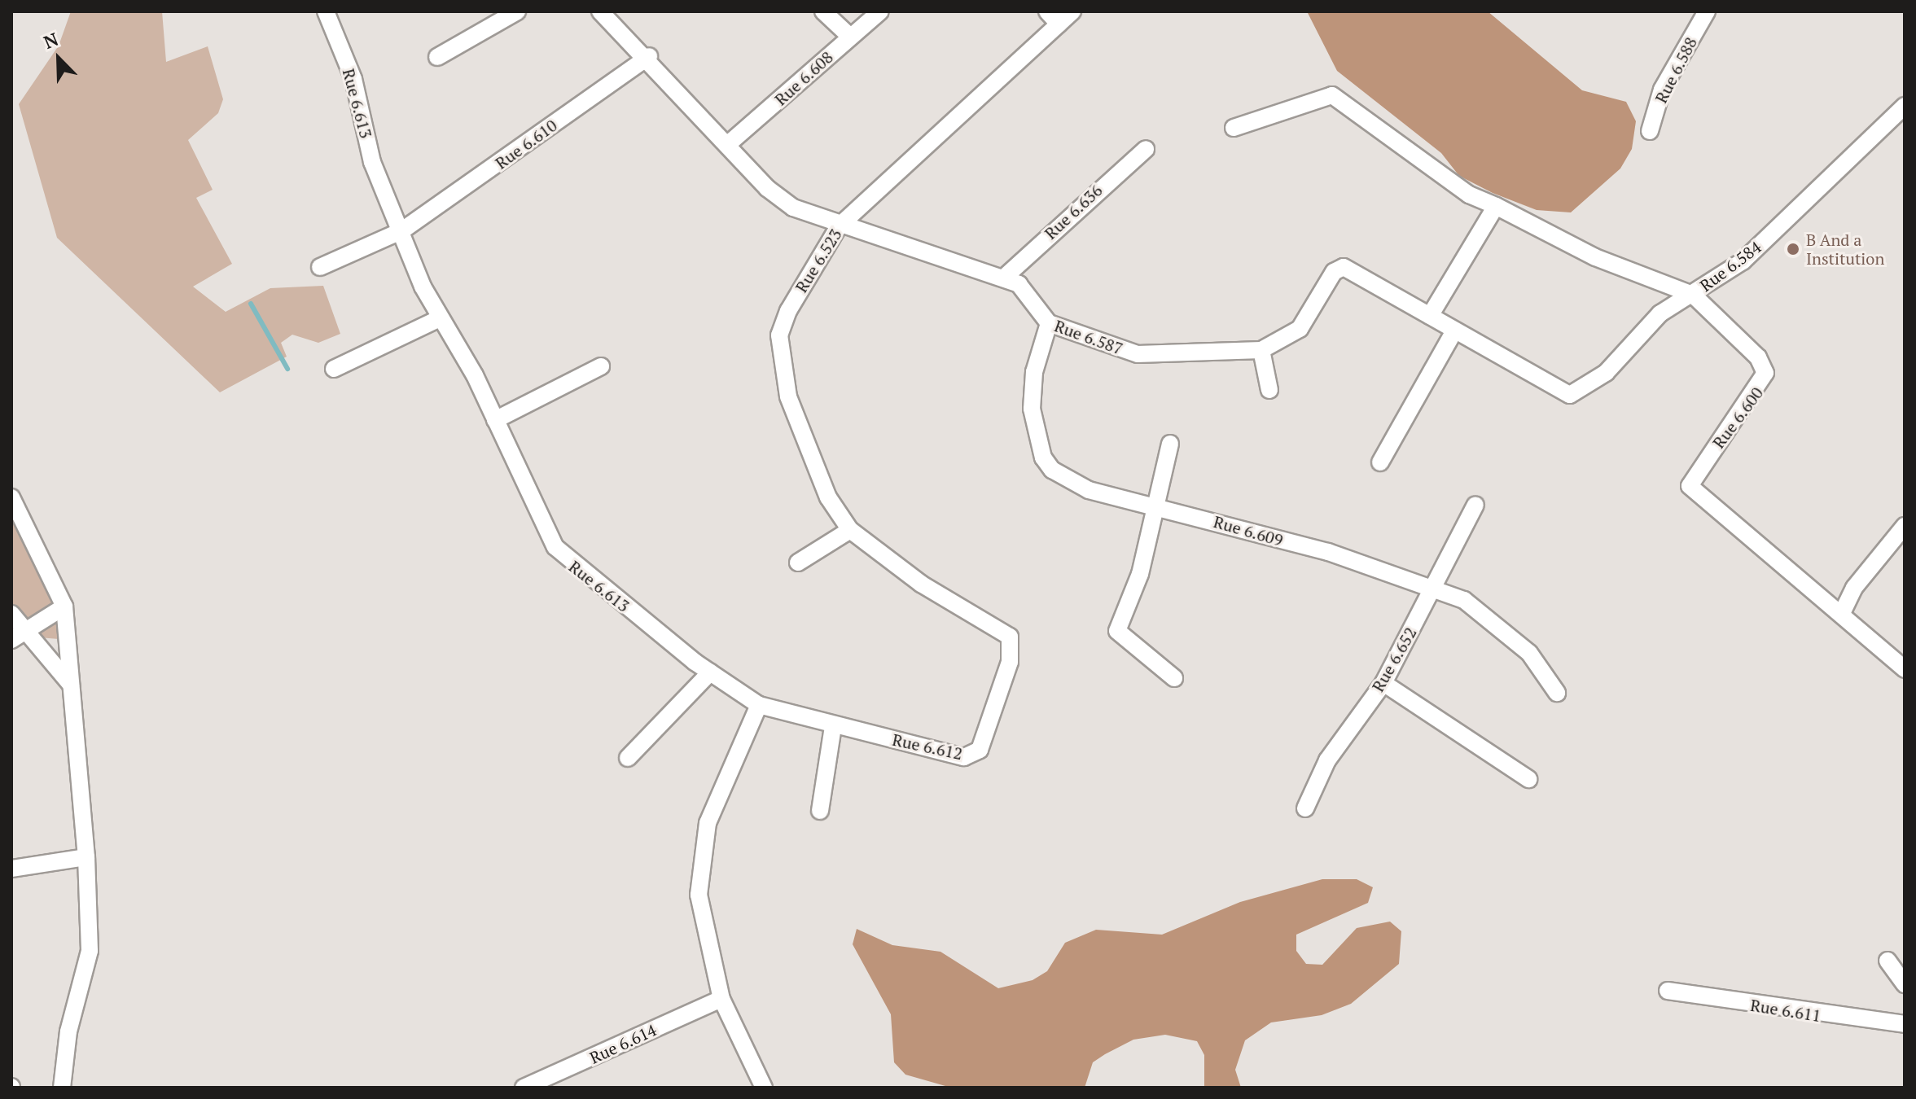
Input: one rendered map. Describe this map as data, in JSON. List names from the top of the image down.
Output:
{
  "streets": {
    "street": [
      "Rue 6.588",
      "Rue 6.608",
      "Rue 6.613",
      "Rue 6.610",
      "Rue 6.636",
      "Rue 6.523",
      "Rue 6.584",
      "Rue 6.587",
      "Rue 6.600",
      "Rue 6.609",
      "Rue 6.652",
      "Rue 6.612",
      "Rue 6.611",
      "Rue 6.614"
    ]
  },
  "crossings": [
    ["Rue 6.608", "Rue 6.587"],
    ["Rue 6.613", "Rue 6.610"],
    ["Rue 6.613", "Rue 6.612"],
    ["Rue 6.610", "Rue 6.587"],
    ["Rue 6.636", "Rue 6.587"],
    ["Rue 6.523", "Rue 6.587"],
    ["Rue 6.523", "Rue 6.612"],
    ["Rue 6.584", "Rue 6.587"],
    ["Rue 6.584", "Rue 6.600"],
    ["Rue 6.587", "Rue 6.609"],
    ["Rue 6.609", "Rue 6.652"]
  ],
  "places": ["B And a Institution"],
  "north": "top left"
}
